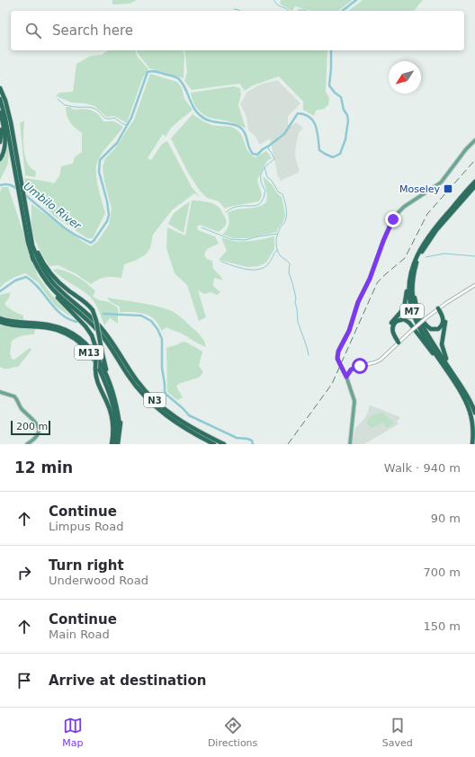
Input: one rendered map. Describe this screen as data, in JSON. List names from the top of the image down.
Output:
{
  "streets": {
    "highway": ["M7", "M13", "N3"]
  },
  "water": ["Umbilo River"],
  "places": {
    "transit": ["Moseley"]
  },
  "scale_bar": "200 m",
  "north": "bottom left",
  "page": {
    "search": "Search here",
    "scale": "200 m",
    "heading": ["12 min", "Walk · 940 m"],
    "list": [
      ["Continue", "Limpus Road", "90 m"],
      ["Turn right", "Underwood Road", "700 m"],
      ["Continue", "Main Road", "150 m"],
      "Arrive at destination"
    ],
    "nav": ["Map", "Directions", "Saved"]
  }
}
